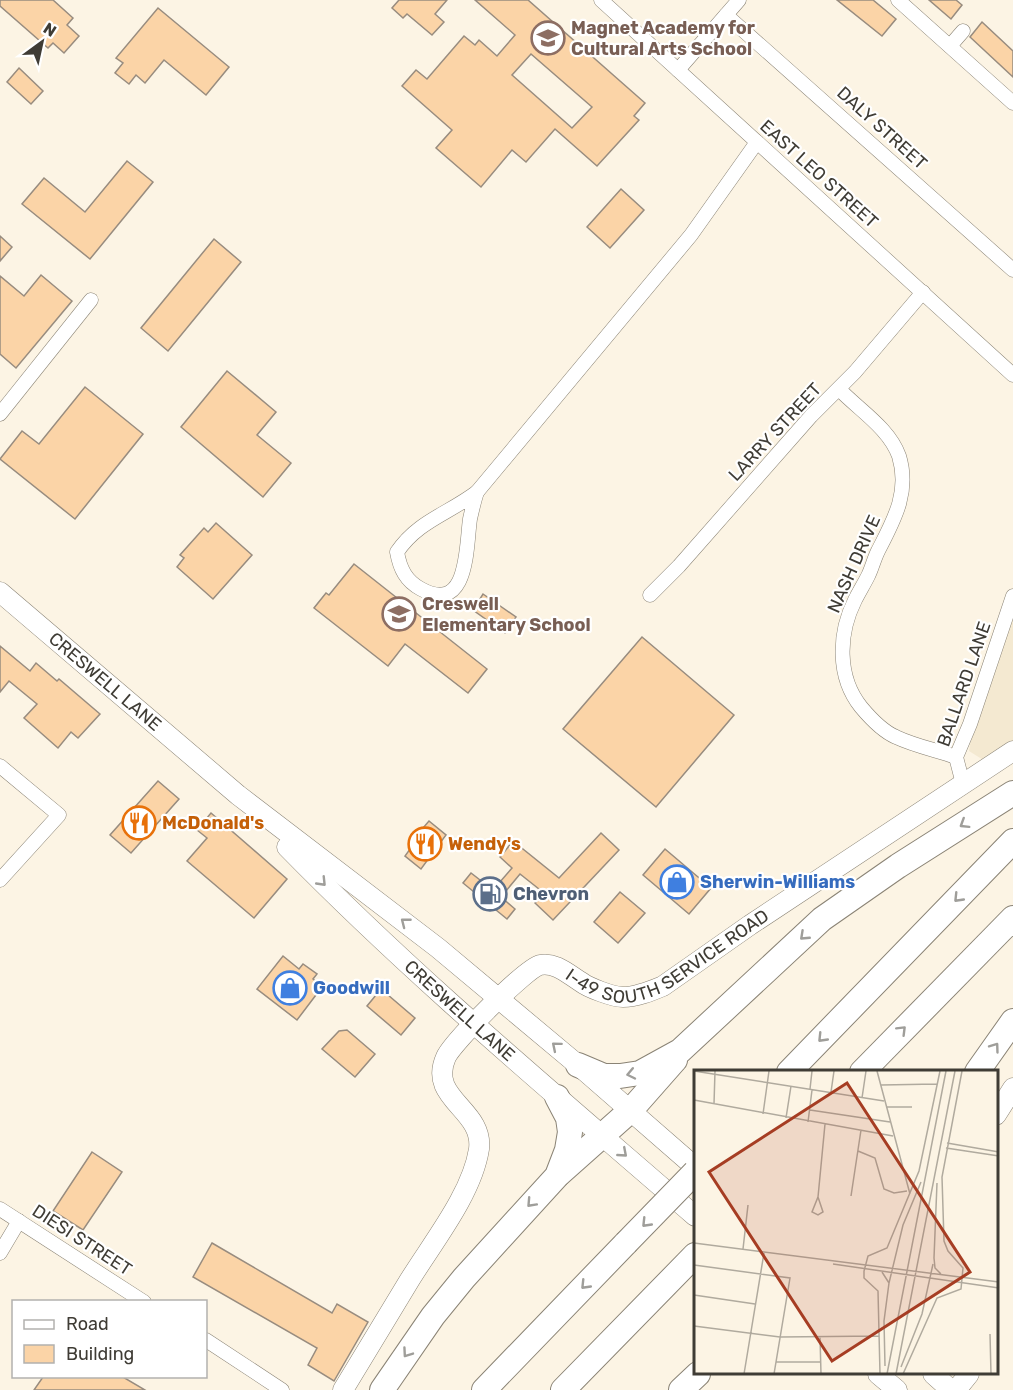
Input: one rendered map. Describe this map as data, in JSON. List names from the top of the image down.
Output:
{
  "streets": {
    "main road": ["CRESWELL LANE", "I-49 SOUTH SERVICE ROAD"],
    "street": [
      "DALY STREET",
      "EAST LEO STREET",
      "LARRY STREET",
      "NASH DRIVE",
      "BALLARD LANE",
      "DIESI STREET"
    ]
  },
  "crossings": [
    ["EAST LEO STREET", "LARRY STREET"],
    ["LARRY STREET", "NASH DRIVE"],
    ["NASH DRIVE", "BALLARD LANE"],
    ["CRESWELL LANE", "I-49 SOUTH SERVICE ROAD"],
    ["BALLARD LANE", "I-49 SOUTH SERVICE ROAD"]
  ],
  "places": {
    "school or university": ["Magnet Academy for Cultural Arts School", "Creswell Elementary School"],
    "restaurant": ["McDonald's", "Wendy's"],
    "shop": ["Sherwin-Williams", "Goodwill"],
    "fuel station": ["Chevron"]
  },
  "legend": ["Road", "Building"],
  "north": "top right"
}
